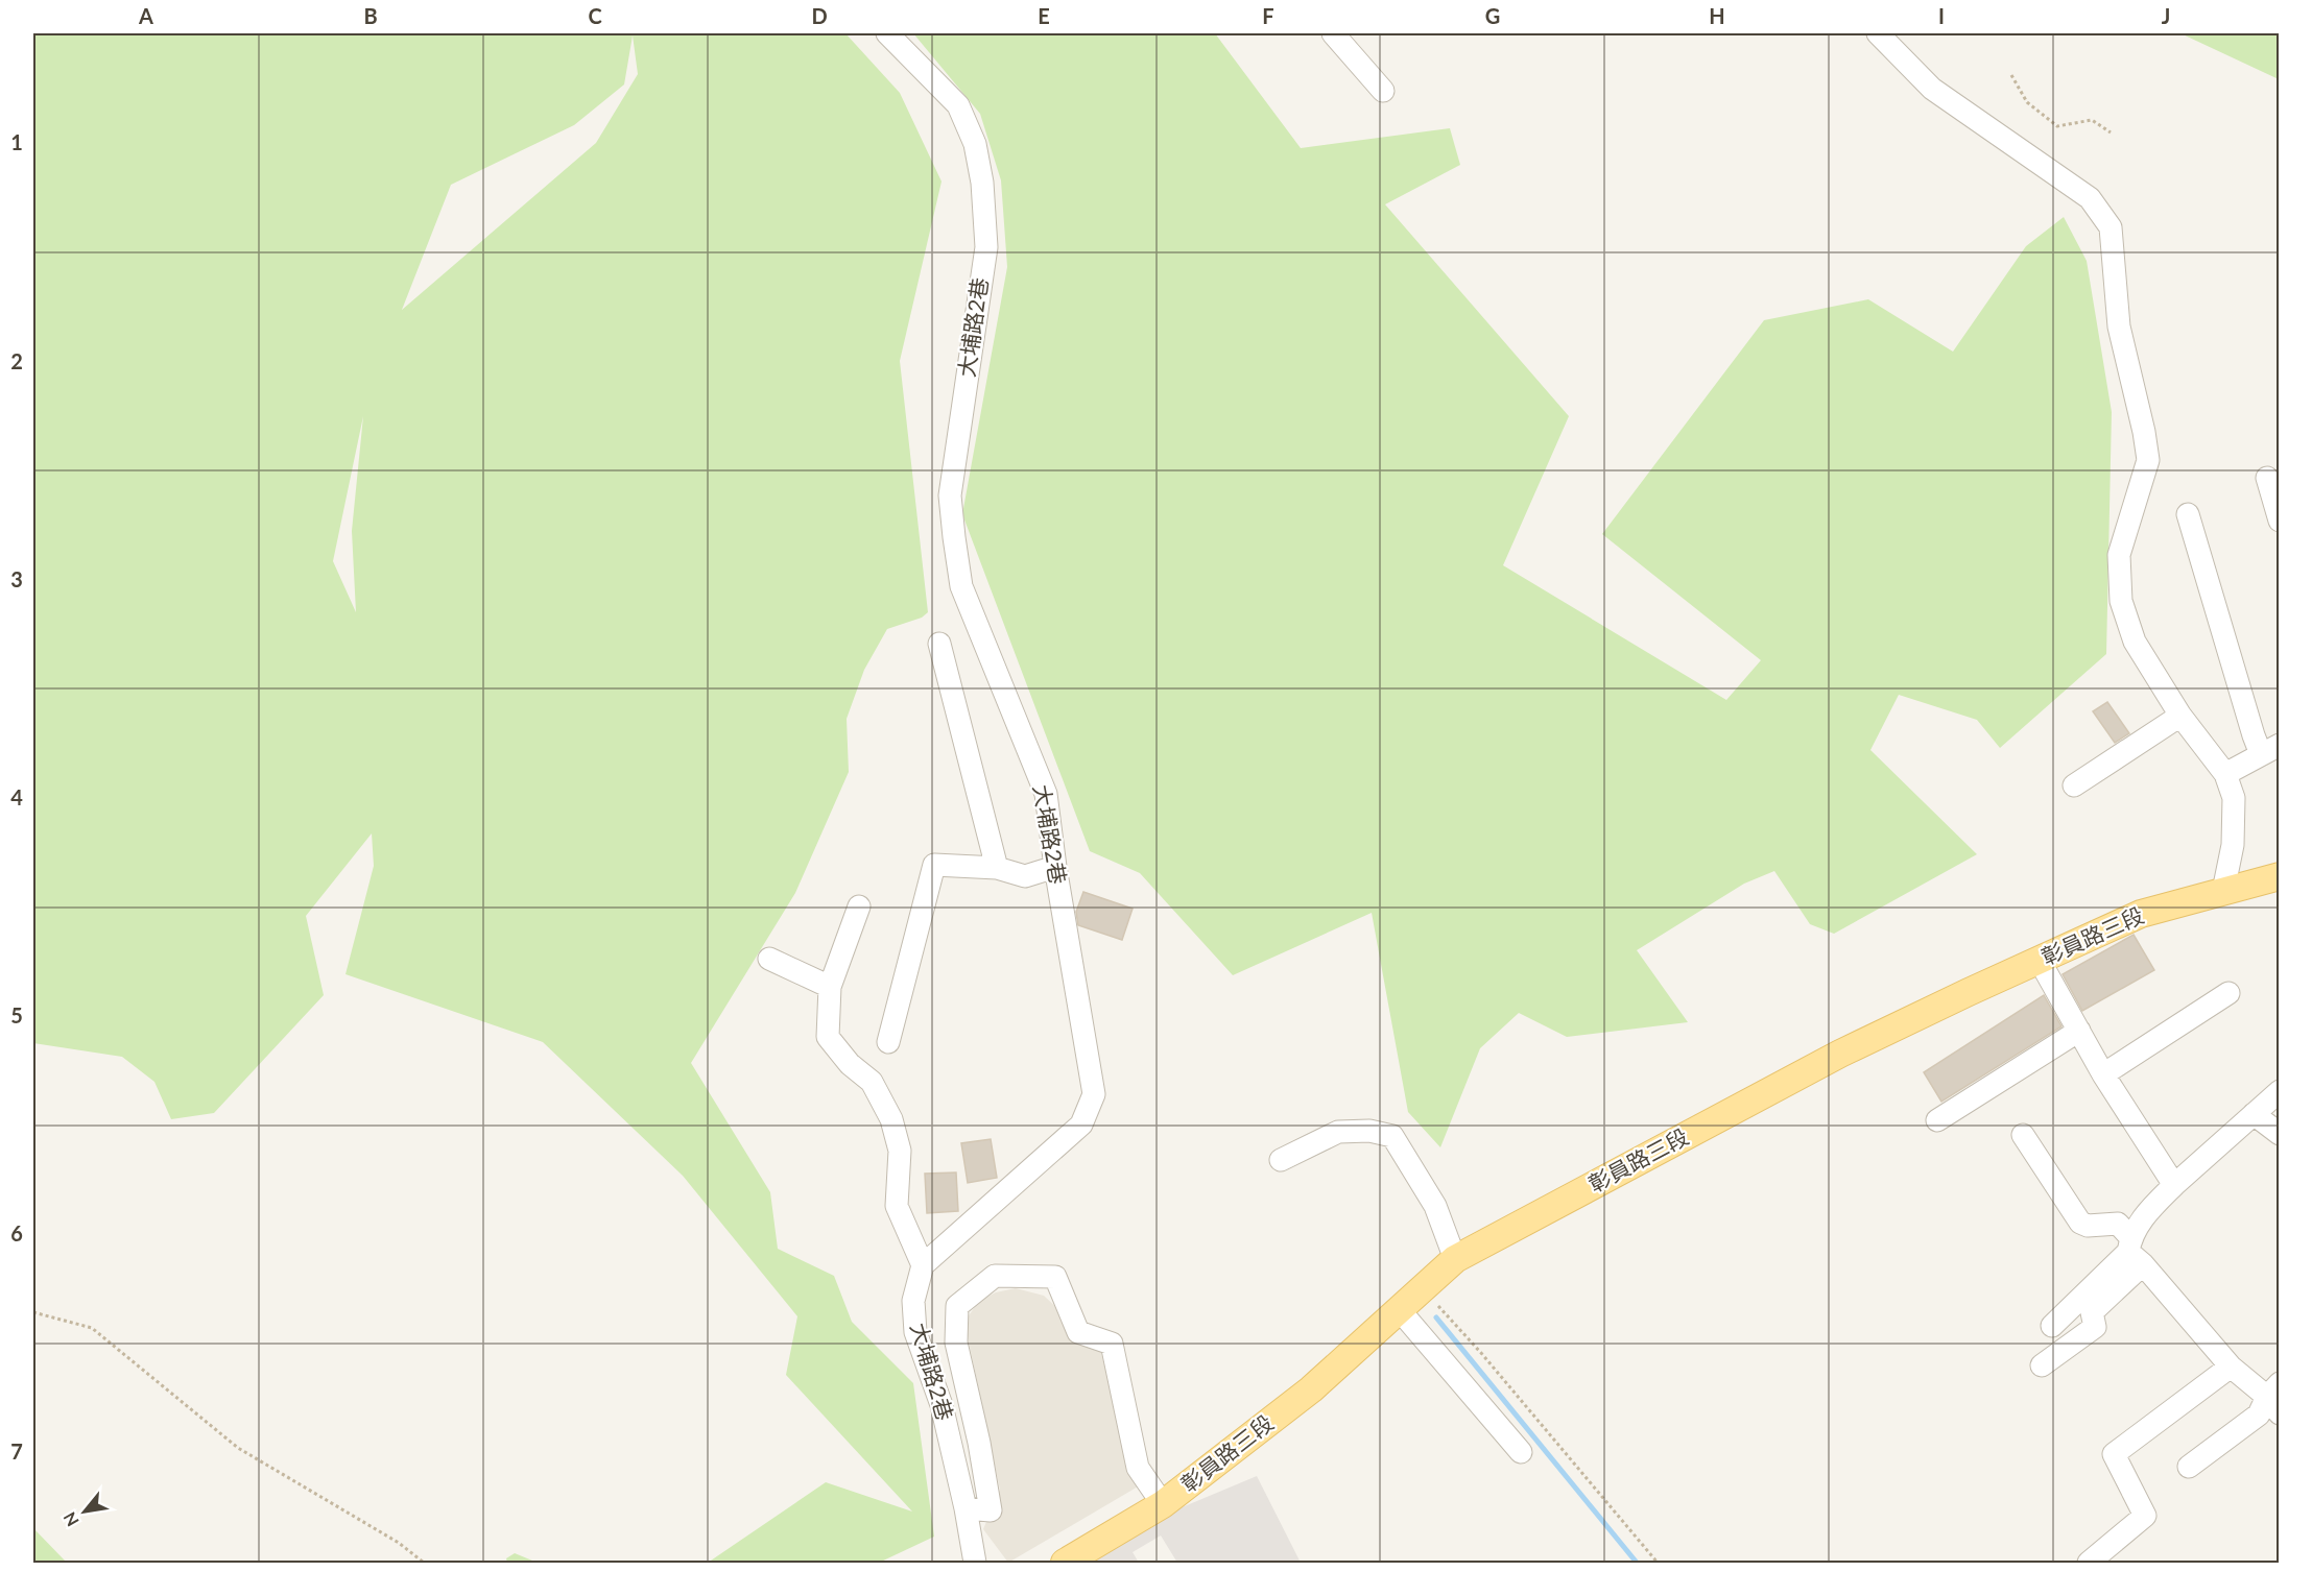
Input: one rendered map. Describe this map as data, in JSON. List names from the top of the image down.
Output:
{
  "streets": {
    "main road": ["彰員路三段"],
    "street": ["大埔路2巷"]
  },
  "north": "bottom left",
  "grid": {
    "columns": [
      "A",
      "B",
      "C",
      "D",
      "E",
      "F",
      "G",
      "H",
      "I",
      "J"
    ],
    "rows": [
      "1",
      "2",
      "3",
      "4",
      "5",
      "6",
      "7"
    ]
  }
}
